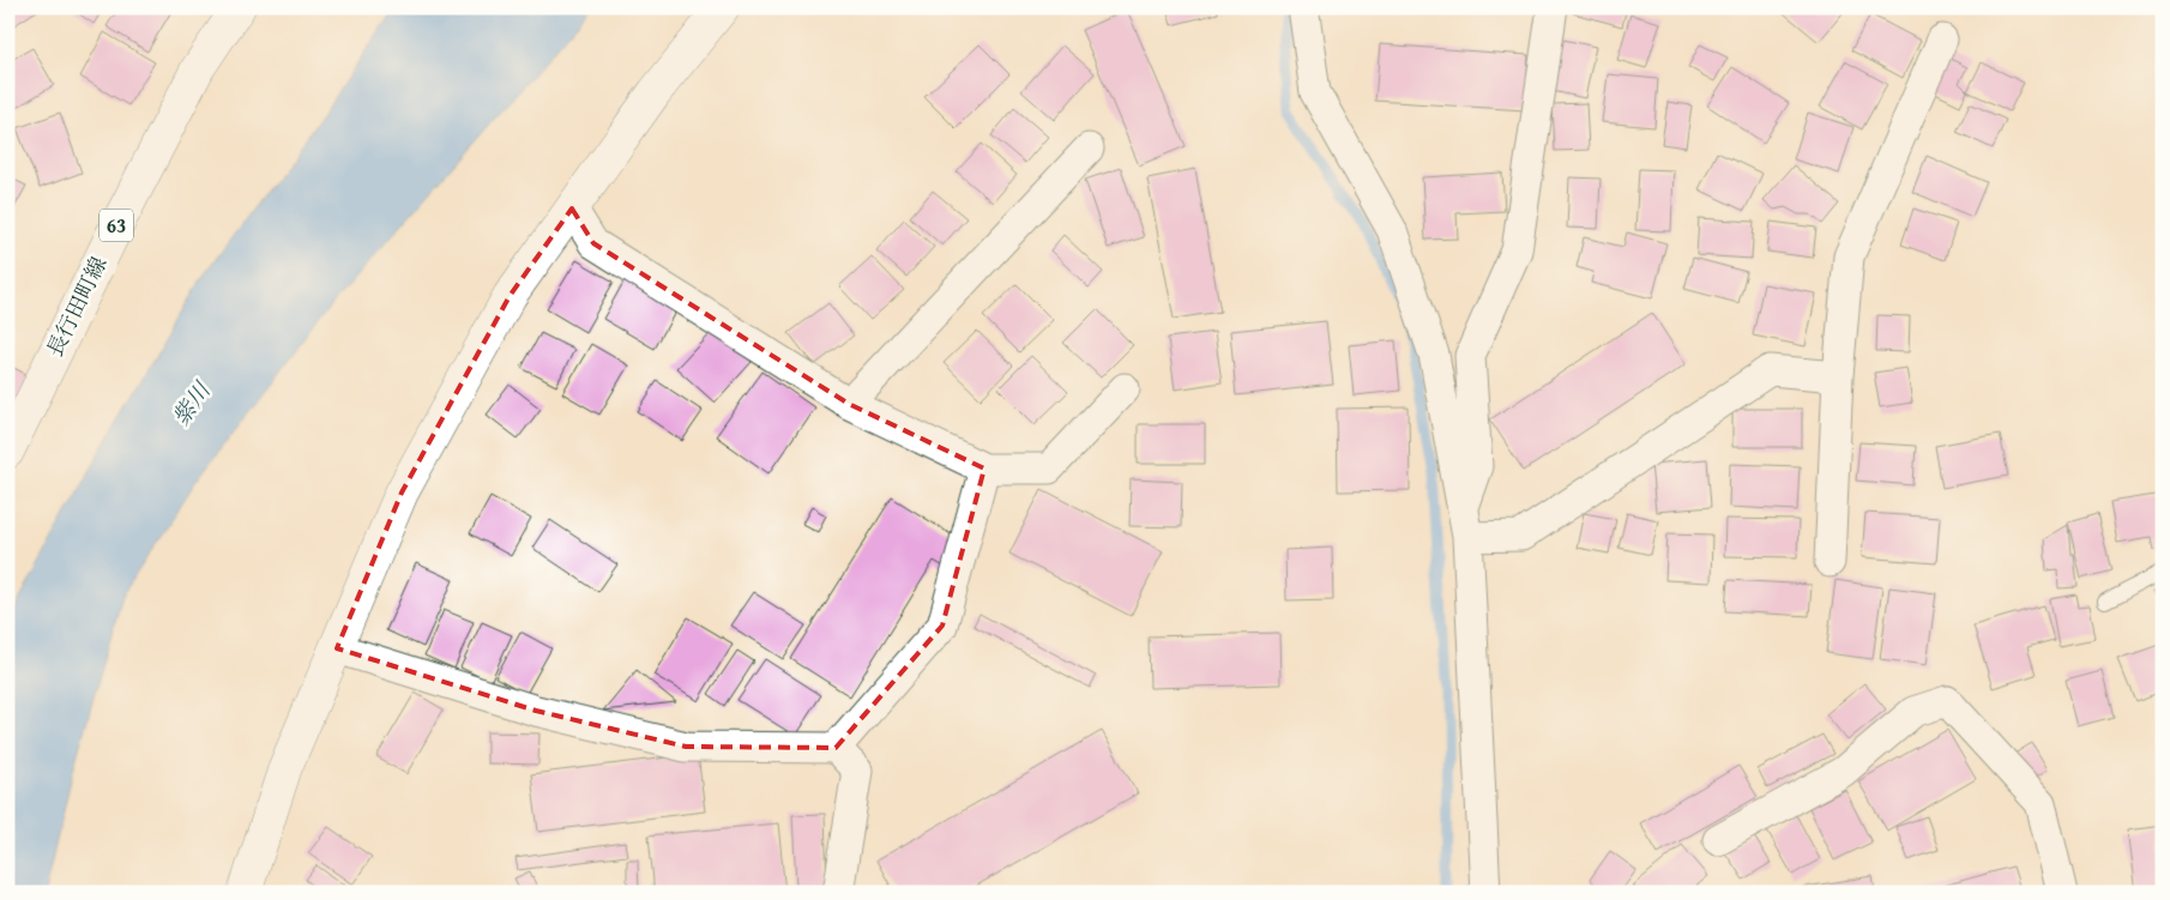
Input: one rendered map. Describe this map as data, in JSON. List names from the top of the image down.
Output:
{
  "streets": {
    "street": ["63", "長行田町線"]
  },
  "water": ["紫川"]
}
